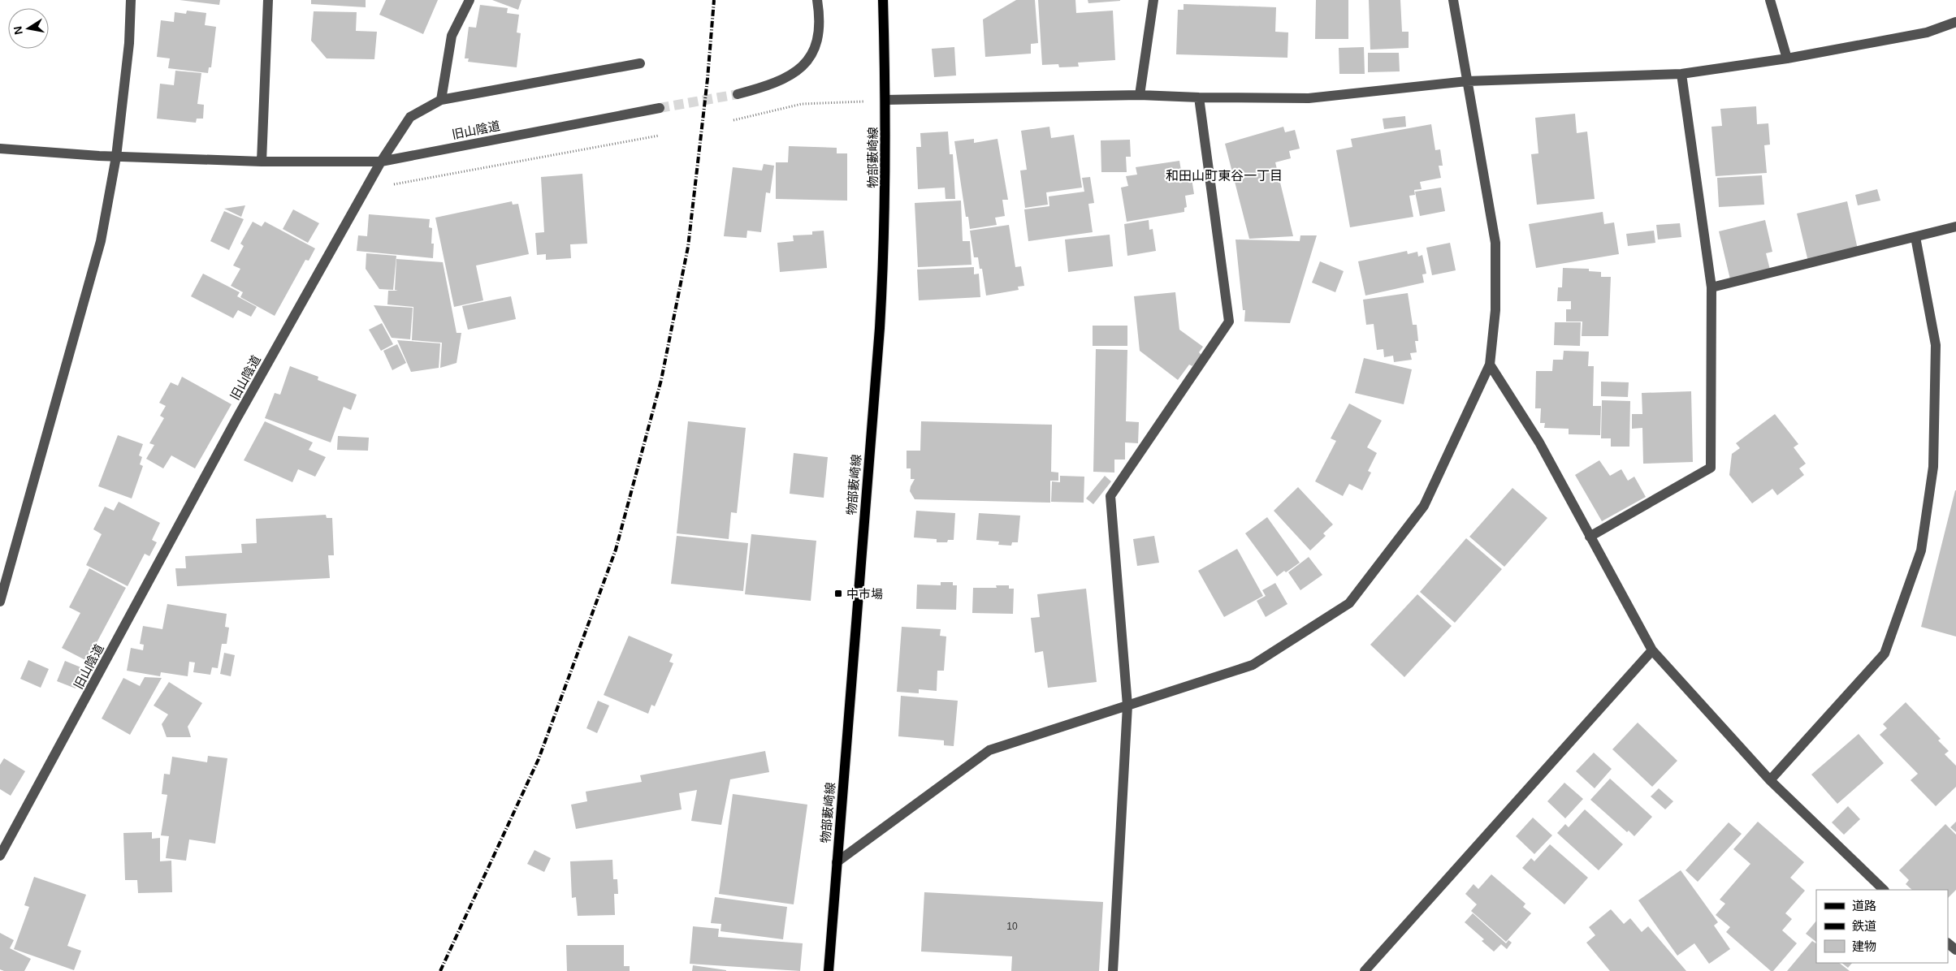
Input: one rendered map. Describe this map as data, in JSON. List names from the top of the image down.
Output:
{
  "streets": {
    "main road": ["物部藪崎線"],
    "street": ["旧山陰道"]
  },
  "districts": ["和田山町東谷一丁目"],
  "places": {
    "transit": ["中市場"]
  },
  "house_numbers": ["10"],
  "legend": ["道路", "鉄道", "建物"],
  "north": "left"
}
